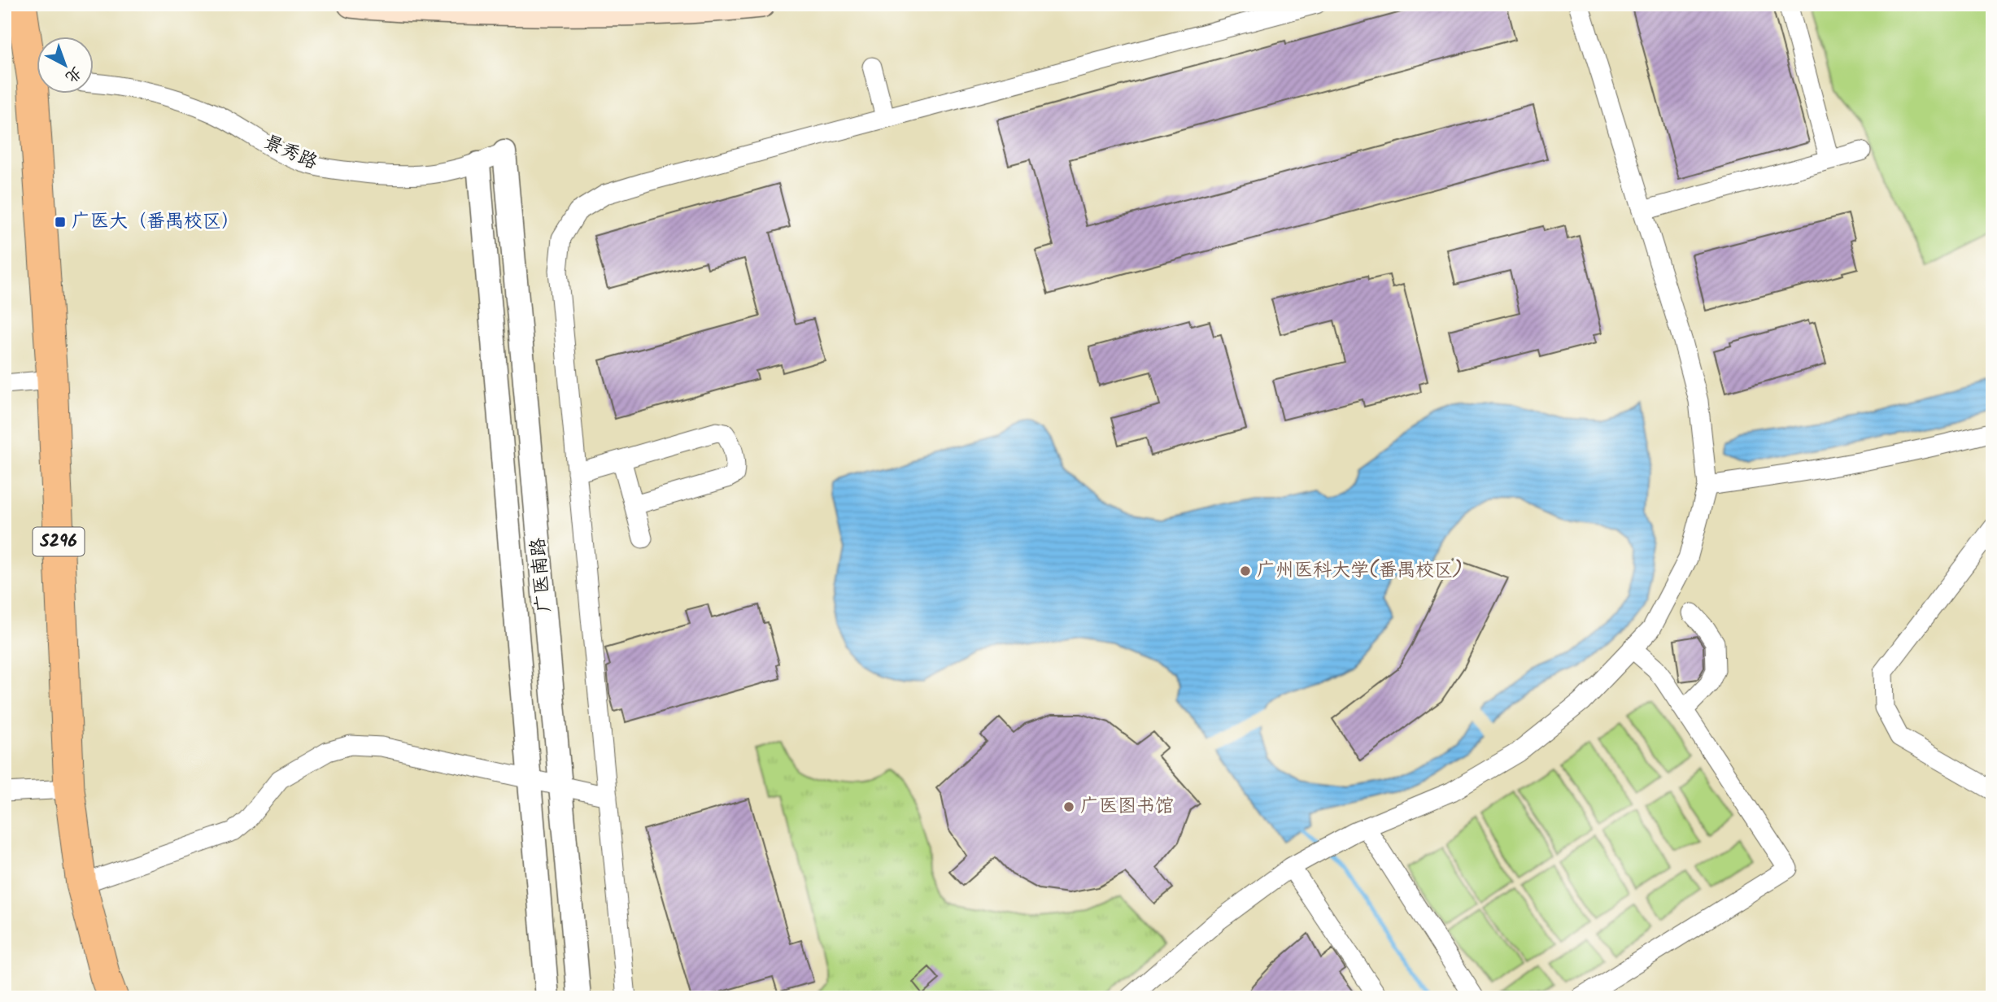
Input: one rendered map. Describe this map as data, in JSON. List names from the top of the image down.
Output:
{
  "streets": {
    "main road": ["S296"],
    "street": ["景秀路", "广医南路"]
  },
  "crossings": [
    ["景秀路", "广医南路"]
  ],
  "places": {
    "transit": ["广医大（番禺校区）"],
    "other": ["广州医科大学(番禺校区)", "广医图书馆"]
  },
  "north": "bottom right"
}
